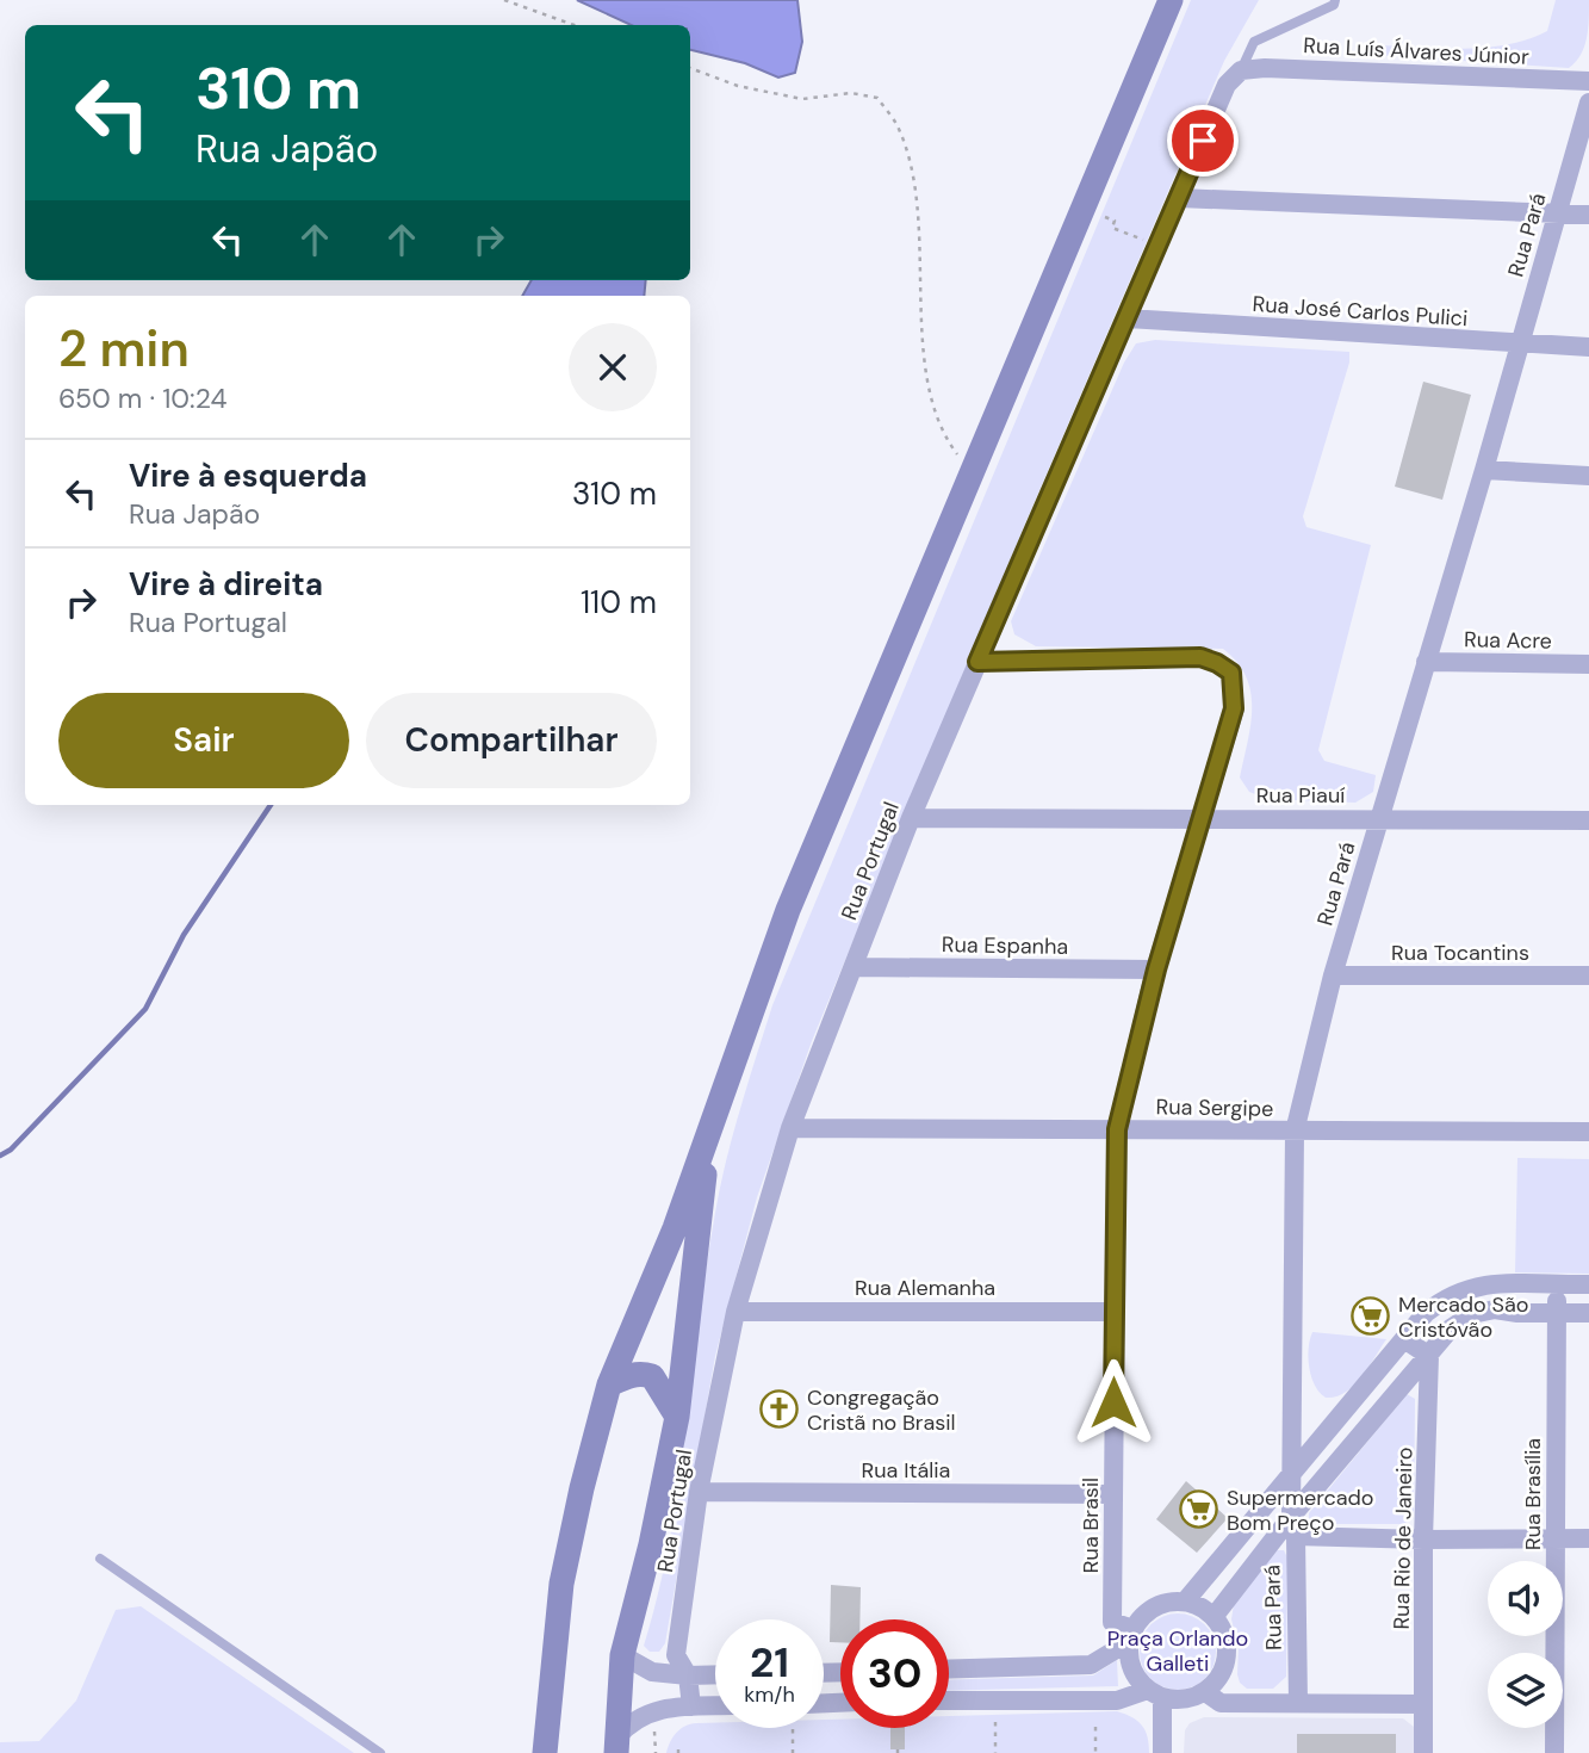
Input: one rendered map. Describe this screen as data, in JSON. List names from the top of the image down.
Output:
{
  "streets": {
    "street": [
      "Rua Luís Álvares Júnior",
      "Rua Pará",
      "Rua José Carlos Pulici",
      "Rua Acre",
      "Rua Piauí",
      "Rua Portugal",
      "Rua Espanha",
      "Rua Tocantins",
      "Rua Sergipe",
      "Rua Alemanha",
      "Rua Itália",
      "Rua Brasília",
      "Rua Brasil",
      "Rua Rio de Janeiro"
    ]
  },
  "crossings": [
    ["Rua Luís Álvares Júnior", "Rua Portugal"],
    ["Rua Pará", "Rua José Carlos Pulici"],
    ["Rua Pará", "Rua Acre"],
    ["Rua Pará", "Rua Piauí"],
    ["Rua Pará", "Rua Tocantins"],
    ["Rua Pará", "Rua Sergipe"],
    ["Rua José Carlos Pulici", "Rua Portugal"],
    ["Rua Piauí", "Rua Portugal"],
    ["Rua Piauí", "Rua Brasil"],
    ["Rua Portugal", "Rua Espanha"],
    ["Rua Portugal", "Rua Sergipe"],
    ["Rua Portugal", "Rua Alemanha"],
    ["Rua Portugal", "Rua Itália"],
    ["Rua Portugal", "Rua Brasil"],
    ["Rua Espanha", "Rua Brasil"],
    ["Rua Sergipe", "Rua Brasil"],
    ["Rua Alemanha", "Rua Brasil"],
    ["Rua Itália", "Rua Brasil"]
  ],
  "parks": ["Praça Orlando Galleti"],
  "places": {
    "supermarket": ["Mercado São Cristóvão", "Supermercado Bom Preço"],
    "church": ["Congregação Cristã no Brasil"]
  },
  "page": {
    "turn": ["310 m", "Rua Japão"],
    "heading": ["2 min", "650 m · 10:24"],
    "list": [
      {
        "name": "Vire à esquerda",
        "note": "Rua Japão",
        "value": "310 m"
      },
      {
        "name": "Vire à direita",
        "note": "Rua Portugal",
        "value": "110 m"
      }
    ],
    "buttons": ["Sair", "Compartilhar"],
    "speed": "21 km/h",
    "limit": "30"
  }
}
